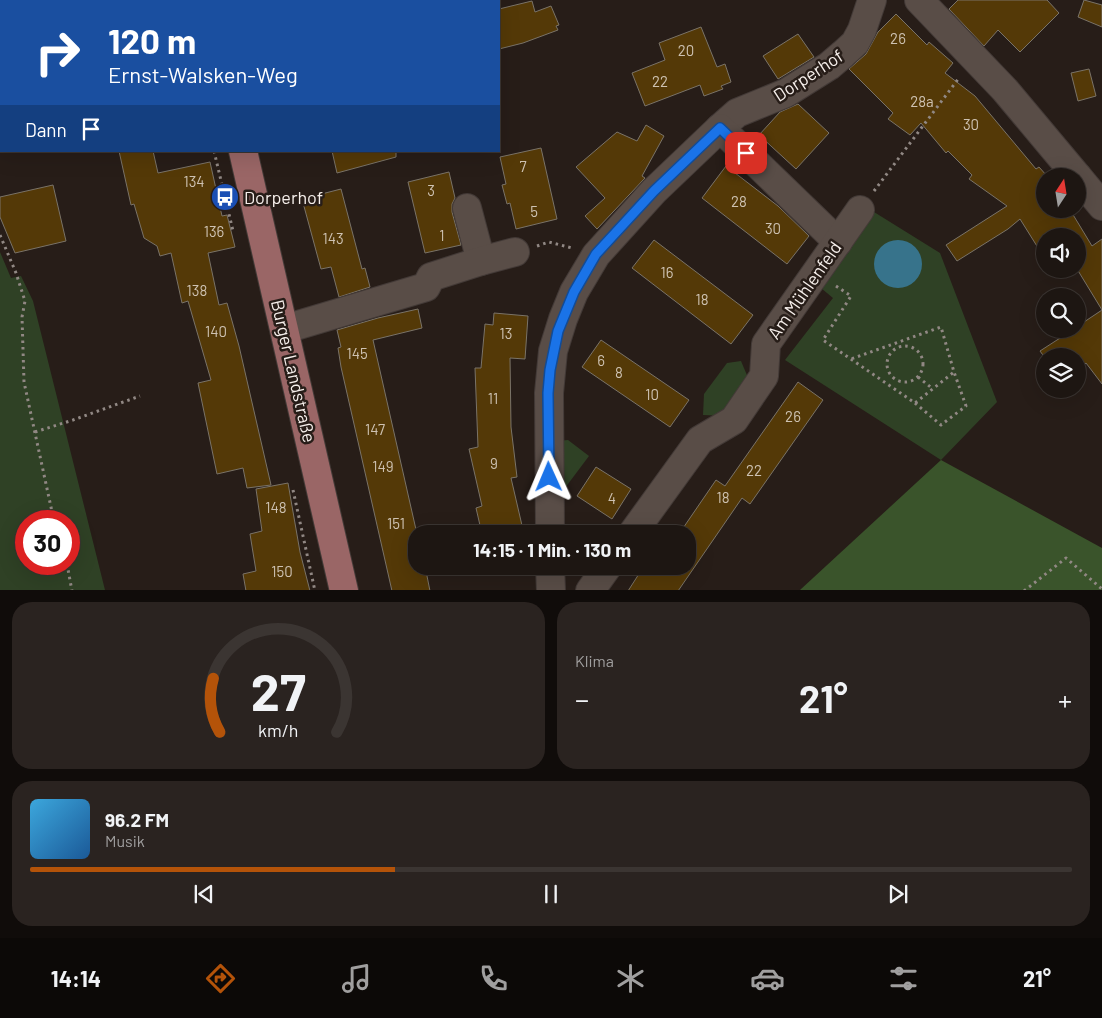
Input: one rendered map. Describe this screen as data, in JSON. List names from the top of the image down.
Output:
{
  "streets": {
    "main road": ["Burger Landstraße"],
    "street": ["Dorperhof", "Am Mühlenfeld"]
  },
  "places": {
    "bus stop": ["Dorperhof"]
  },
  "house_numbers": [
    "26",
    "20",
    "22",
    "28a",
    "30",
    "7",
    "134",
    "3",
    "28",
    "5",
    "30",
    "136",
    "1",
    "143",
    "16",
    "138",
    "18",
    "140",
    "13",
    "145",
    "6",
    "8",
    "10",
    "11",
    "26",
    "147",
    "9",
    "149",
    "22",
    "18",
    "4",
    "148",
    "151",
    "150"
  ],
  "north": "top",
  "page": {
    "turn": ["120 m", "Ernst-Walsken-Weg"],
    "then": "Dann",
    "limit": "30",
    "trip": "14:15 · 1 Min. · 130 m",
    "tile": "Klima",
    "heat": ["−", "21°", "+"],
    "song": ["96.2 FM", "Musik"],
    "tabs": ["14:14", "21°"],
    "gauge": ["27", "km/h"]
  }
}
